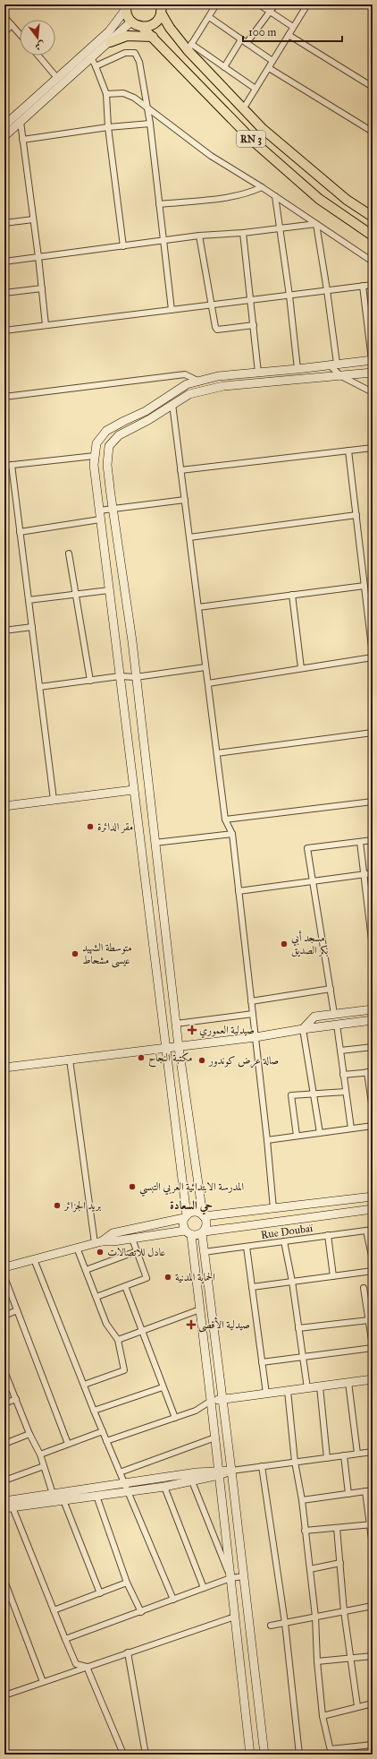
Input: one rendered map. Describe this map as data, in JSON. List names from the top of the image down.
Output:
{
  "streets": {
    "main road": ["RN 3"],
    "street": ["Rue Doubaï"]
  },
  "districts": ["حي السعادة"],
  "places": {
    "other": [
      "مقر الدائرة",
      "مسجد أبي بكر الصديق",
      "متوسطة الشهيد عيسى مشحاط",
      "مكتبة النجاح",
      "صالة عرض كوندور",
      "المدرسة الابتدائية العربي التبسي",
      "بريد الجزائر",
      "عادل للاتصالات",
      "الحماية المدنية"
    ],
    "health": ["صيدلية العموري", "صيدلية الأقصى"]
  },
  "scale_bar": "100 m",
  "north": "bottom"
}
